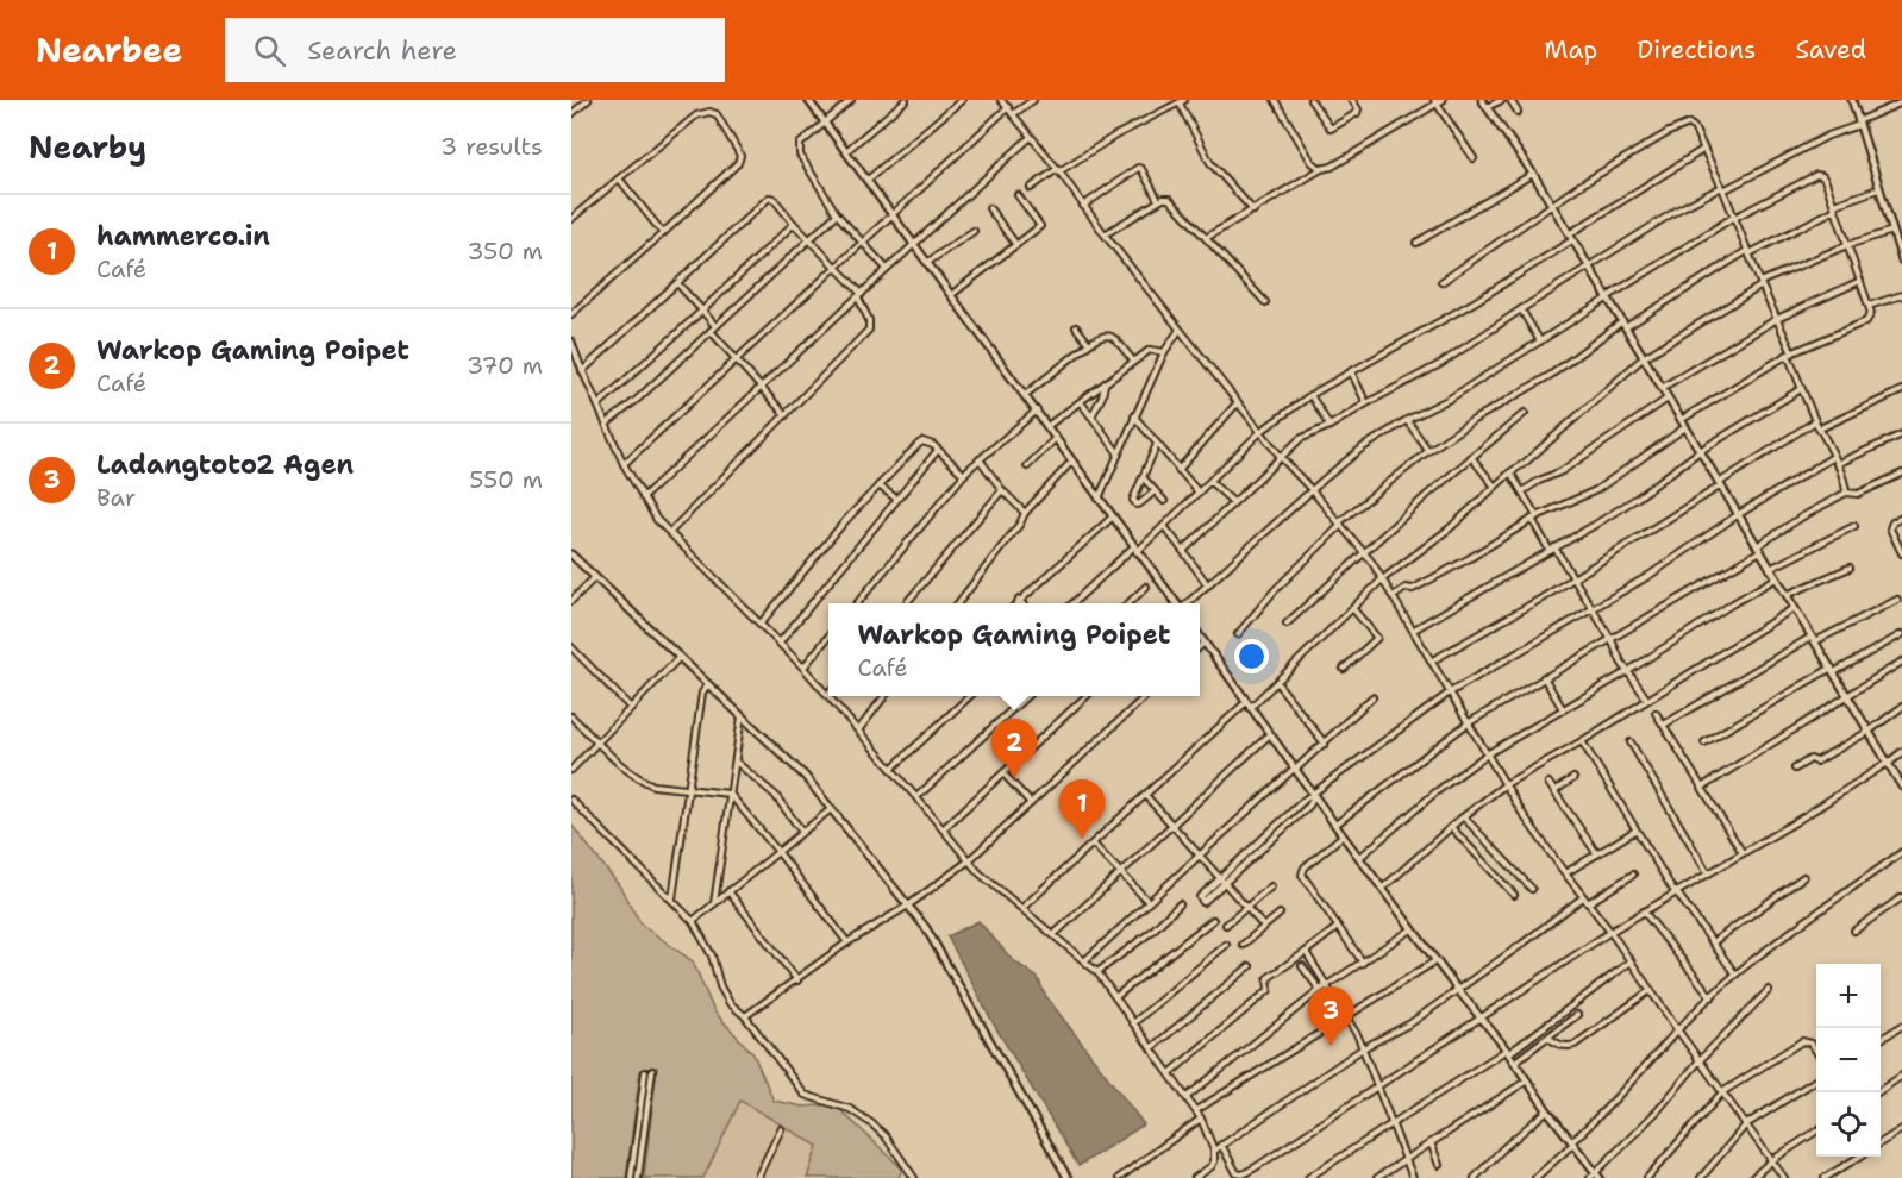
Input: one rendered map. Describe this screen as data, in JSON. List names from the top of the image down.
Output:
{
  "page": {
    "header": "Nearbee",
    "search": "Search here",
    "nav": ["Map", "Directions", "Saved"],
    "heading": ["Nearby", "3 results"],
    "list": [
      {
        "mark": "1",
        "name": "hammerco.in",
        "note": "Café",
        "value": "350 m"
      },
      {
        "mark": "2",
        "name": "Warkop Gaming Poipet",
        "note": "Café",
        "value": "370 m"
      },
      {
        "mark": "3",
        "name": "Ladangtoto2 Agen",
        "note": "Bar",
        "value": "550 m"
      }
    ],
    "popup": ["Warkop Gaming Poipet", "Café"],
    "pins": ["2", "1", "3"],
    "map_buttons": ["+", "−"]
  }
}
